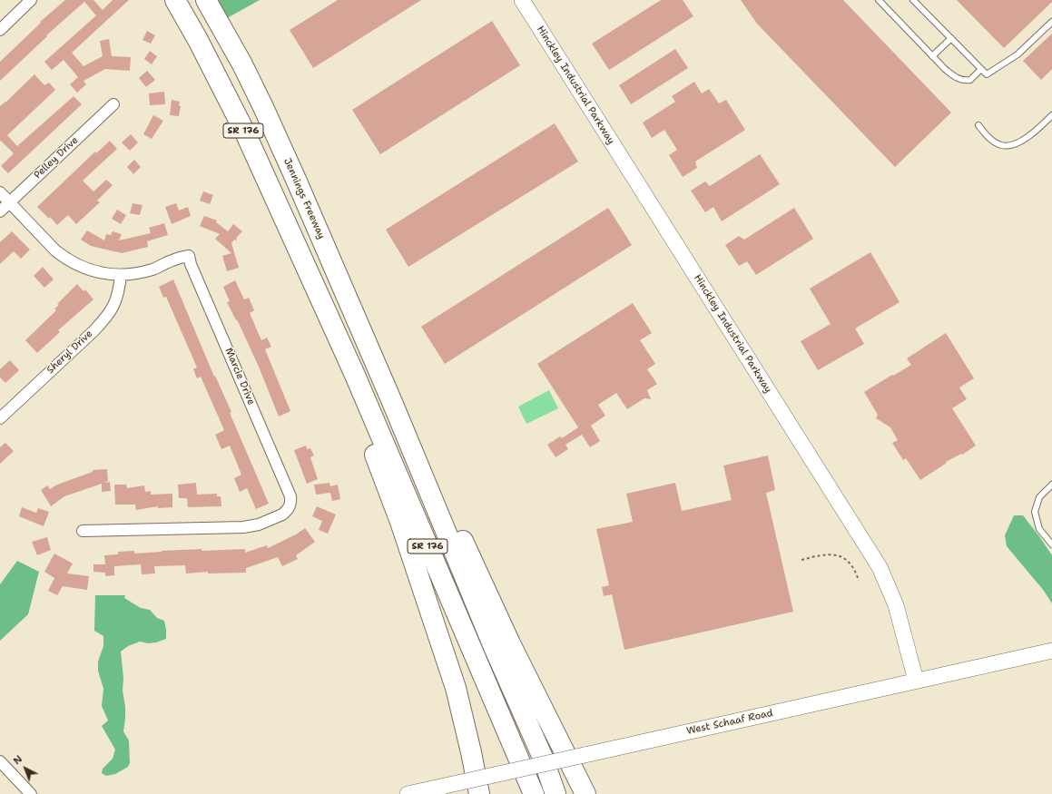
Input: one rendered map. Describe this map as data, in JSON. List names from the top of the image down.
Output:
{
  "streets": {
    "highway": ["SR 176", "Jennings Freeway"],
    "street": [
      "Hinckley Industrial Parkway",
      "Pelley Drive",
      "Sheryl Drive",
      "Marcie Drive",
      "West Schaaf Road"
    ]
  },
  "crossings": [
    ["Hinckley Industrial Parkway", "West Schaaf Road"],
    ["SR 176", "Jennings Freeway"],
    ["Pelley Drive", "Marcie Drive"],
    ["Sheryl Drive", "Marcie Drive"]
  ],
  "north": "top left"
}
